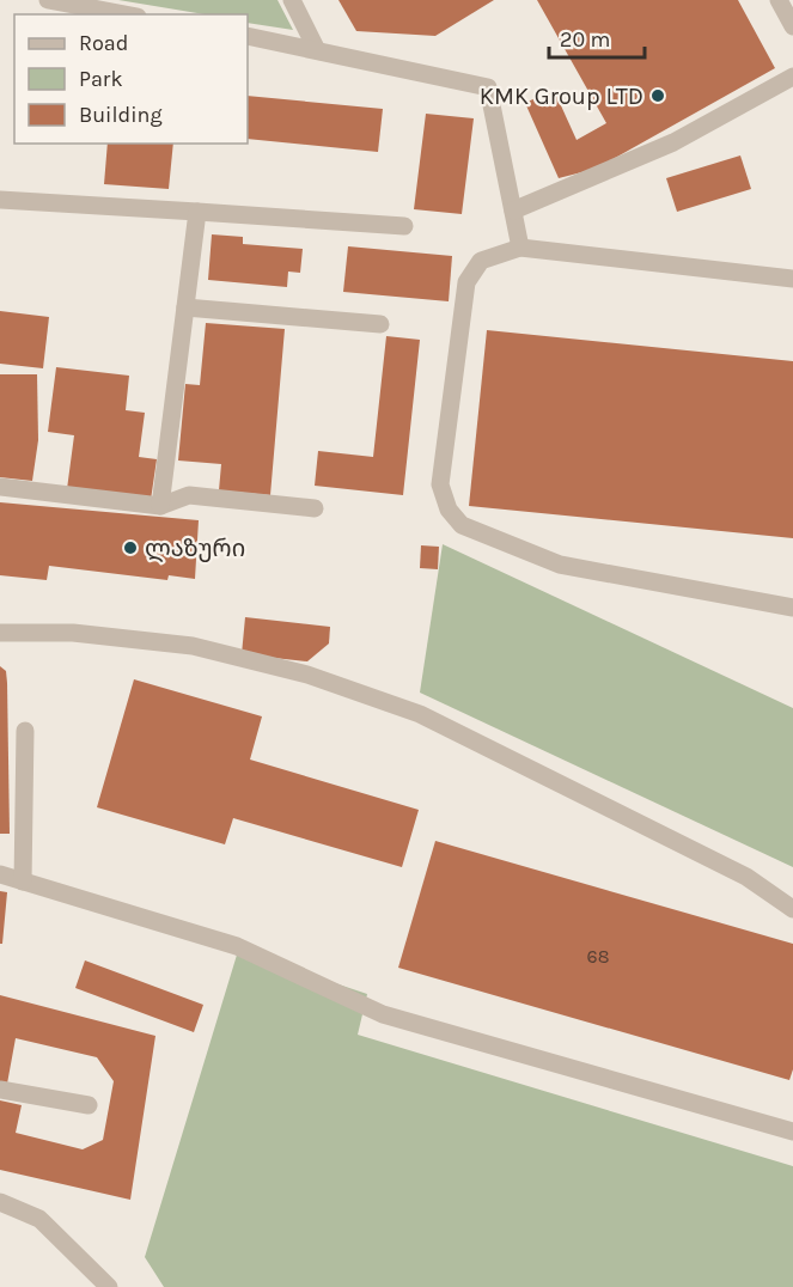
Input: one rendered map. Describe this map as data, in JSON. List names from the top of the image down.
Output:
{
  "places": ["KMK Group LTD", "ლაზური"],
  "house_numbers": ["68"],
  "legend": ["Road", "Park", "Building"],
  "scale_bar": "20 m"
}
